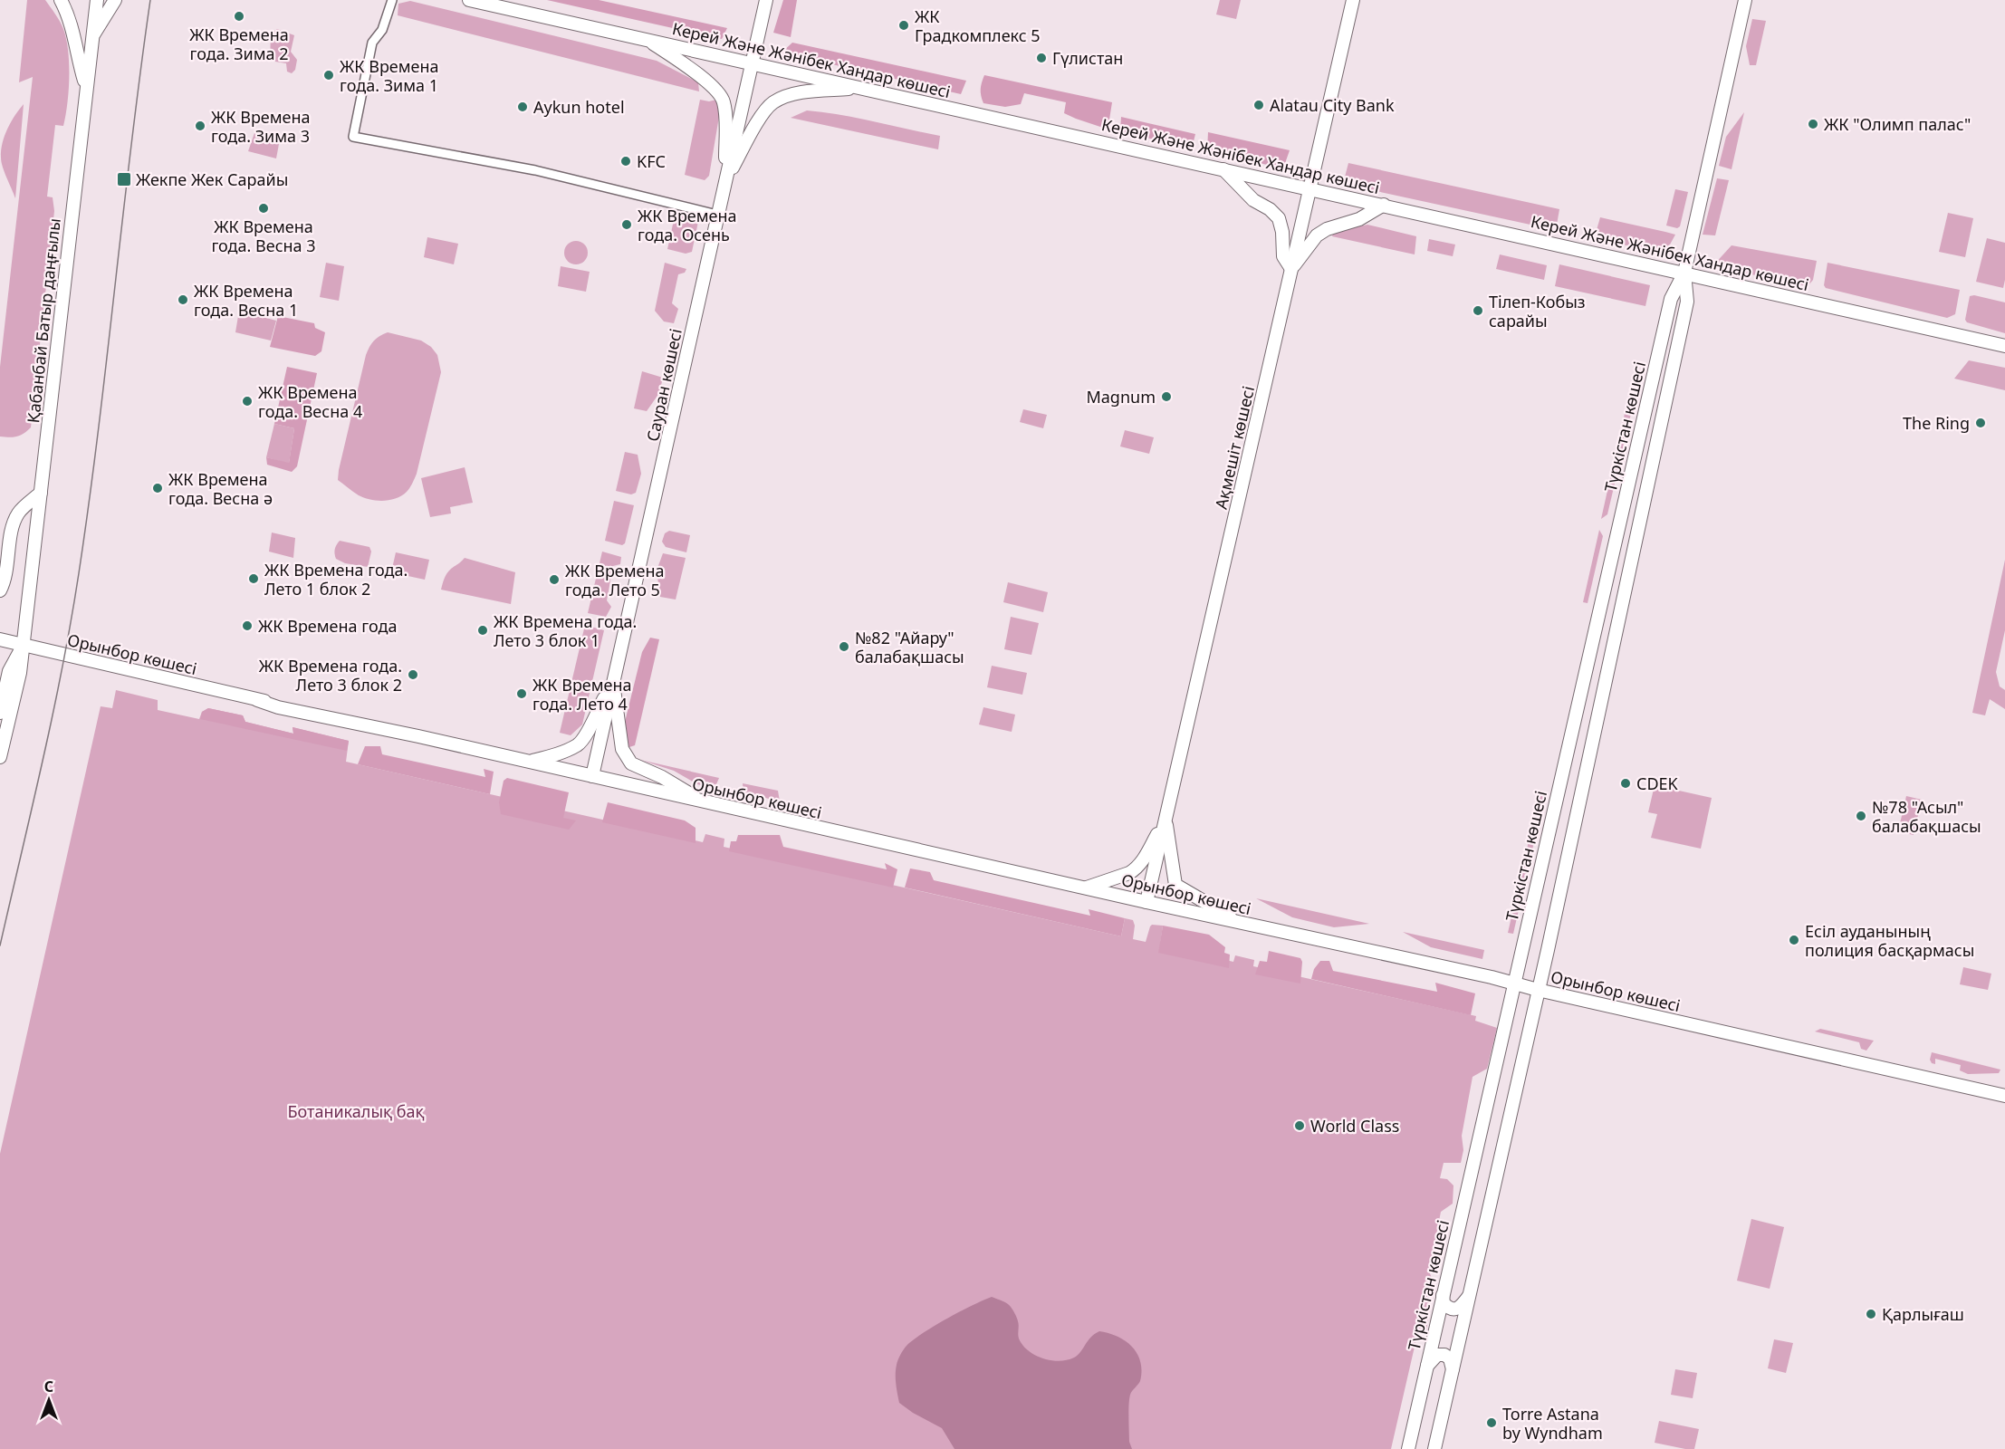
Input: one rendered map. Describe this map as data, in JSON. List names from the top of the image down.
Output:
{
  "streets": {
    "main road": [
      "Керей Және Жәнібек Хандар көшесі",
      "Қабанбай Батыр даңғылы",
      "Сауран көшесі",
      "Түркістан көшесі",
      "Ақмешіт көшесі",
      "Орынбор көшесі"
    ]
  },
  "crossings": [
    ["Керей Және Жәнібек Хандар көшесі", "Сауран көшесі"],
    ["Керей Және Жәнібек Хандар көшесі", "Түркістан көшесі"],
    ["Керей Және Жәнібек Хандар көшесі", "Ақмешіт көшесі"],
    ["Қабанбай Батыр даңғылы", "Орынбор көшесі"],
    ["Сауран көшесі", "Орынбор көшесі"],
    ["Түркістан көшесі", "Орынбор көшесі"],
    ["Ақмешіт көшесі", "Орынбор көшесі"]
  ],
  "parks": ["Ботаникалық бақ"],
  "places": {
    "other": [
      "ЖК Времена года. Зима 2",
      "ЖК Градкомплекс 5",
      "Гүлистан",
      "ЖК Времена года. Зима 1",
      "Alatau City Bank",
      "Aykun hotel",
      "ЖК \"Олимп палас\"",
      "ЖК Времена года. Зима 3",
      "KFC",
      "ЖК Времена года. Весна 3",
      "ЖК Времена года. Осень",
      "ЖК Времена года. Весна 1",
      "Тiлеп-Кобыз сарайы",
      "Magnum",
      "ЖК Времена года. Весна 4",
      "The Ring",
      "ЖК Времена года. Весна ә",
      "ЖК Времена года. Лето 1 блок 2",
      "ЖК Времена года. Лето 5",
      "ЖК Времена года",
      "ЖК Времена года. Лето 3 блок 1",
      "№82 \"Айару\" балабақшасы",
      "ЖК Времена года. Лето 3 блок 2",
      "ЖК Времена года. Лето 4",
      "CDEK",
      "№78 \"Асыл\" балабақшасы",
      "Есіл ауданының полиция басқармасы",
      "World Class",
      "Қарлығаш",
      "Torre Astana by Wyndham"
    ],
    "transit": ["Жекпе Жек Сарайы"]
  },
  "north": "top"
}
